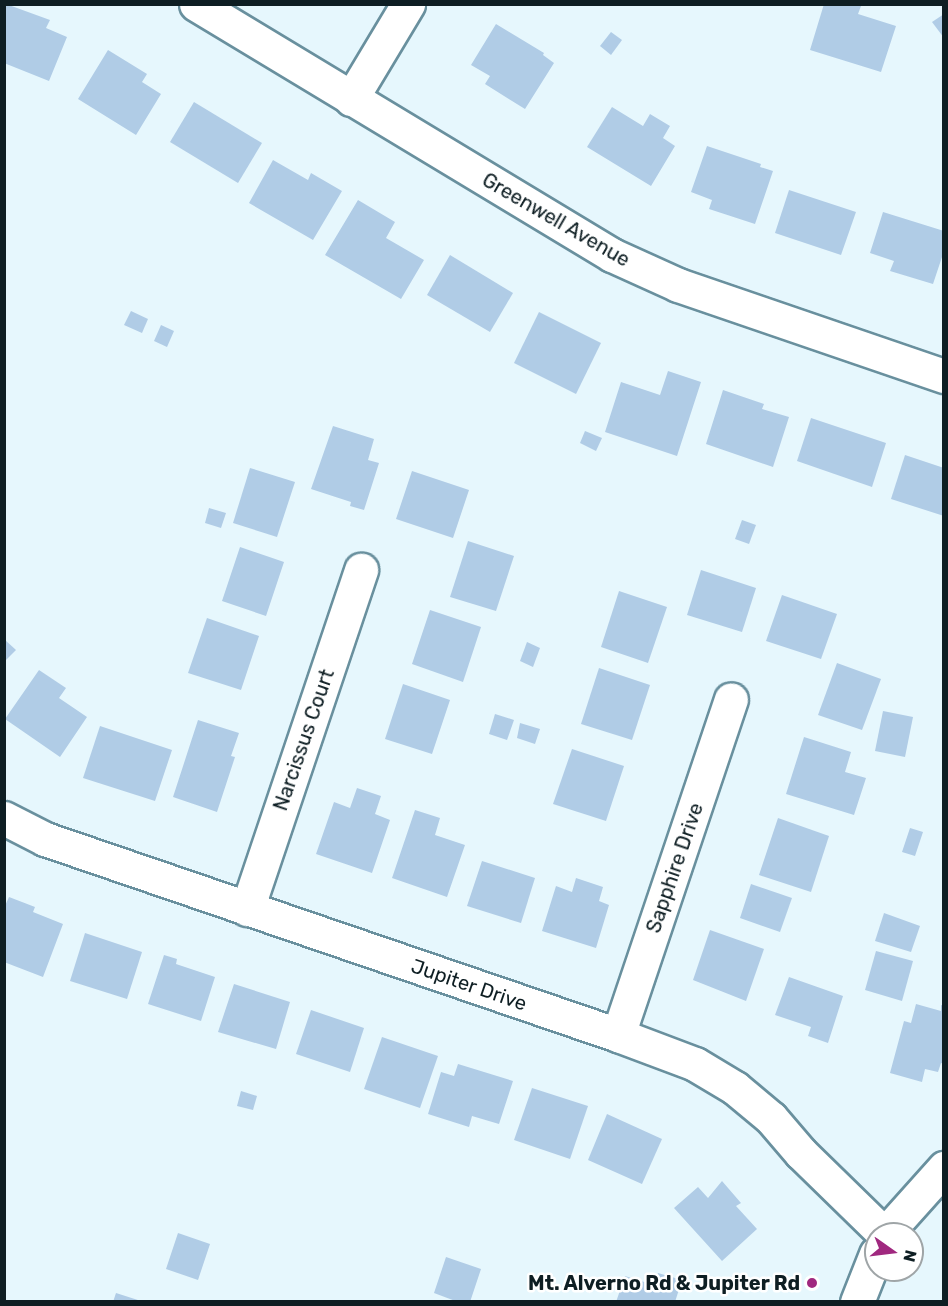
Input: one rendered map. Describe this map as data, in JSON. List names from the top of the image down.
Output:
{
  "streets": {
    "street": [
      "Greenwell Avenue",
      "Narcissus Court",
      "Sapphire Drive",
      "Jupiter Drive"
    ]
  },
  "crossings": [
    ["Narcissus Court", "Jupiter Drive"],
    ["Sapphire Drive", "Jupiter Drive"]
  ],
  "places": ["Mt. Alverno Rd & Jupiter Rd"],
  "north": "right"
}
